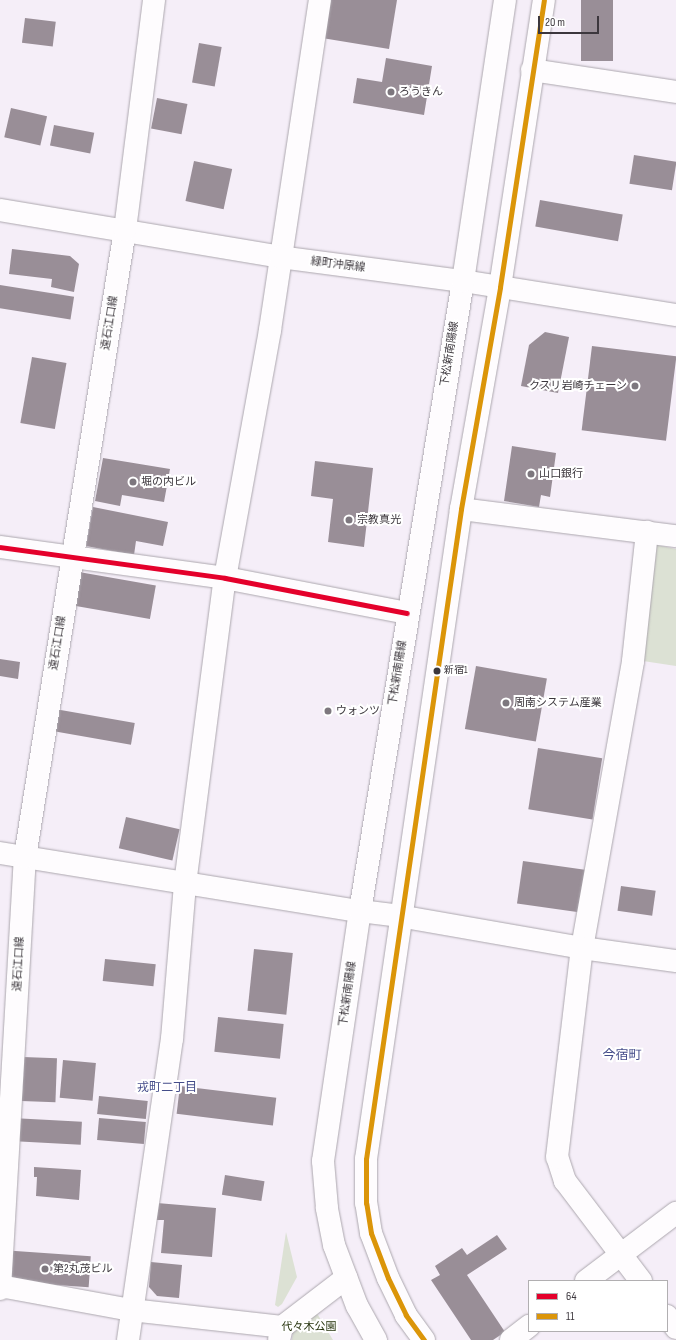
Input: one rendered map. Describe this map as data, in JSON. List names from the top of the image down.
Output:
{
  "streets": {
    "street": ["緑町沖原線", "遠石江口線", "下松新南陽線"]
  },
  "crossings": [
    ["緑町沖原線", "遠石江口線"],
    ["緑町沖原線", "下松新南陽線"]
  ],
  "districts": ["今宿町", "戎町二丁目"],
  "parks": ["代々木公園"],
  "places": [
    "ろうきん",
    "クスリ岩崎チェーン",
    "山口銀行",
    "堀の内ビル",
    "宗教真光",
    "新宿1",
    "周南システム産業",
    "ウォンツ",
    "第2丸茂ビル"
  ],
  "lines": ["transit line 11", "transit line 64"],
  "legend": ["64", "11"],
  "scale_bar": "20 m"
}
